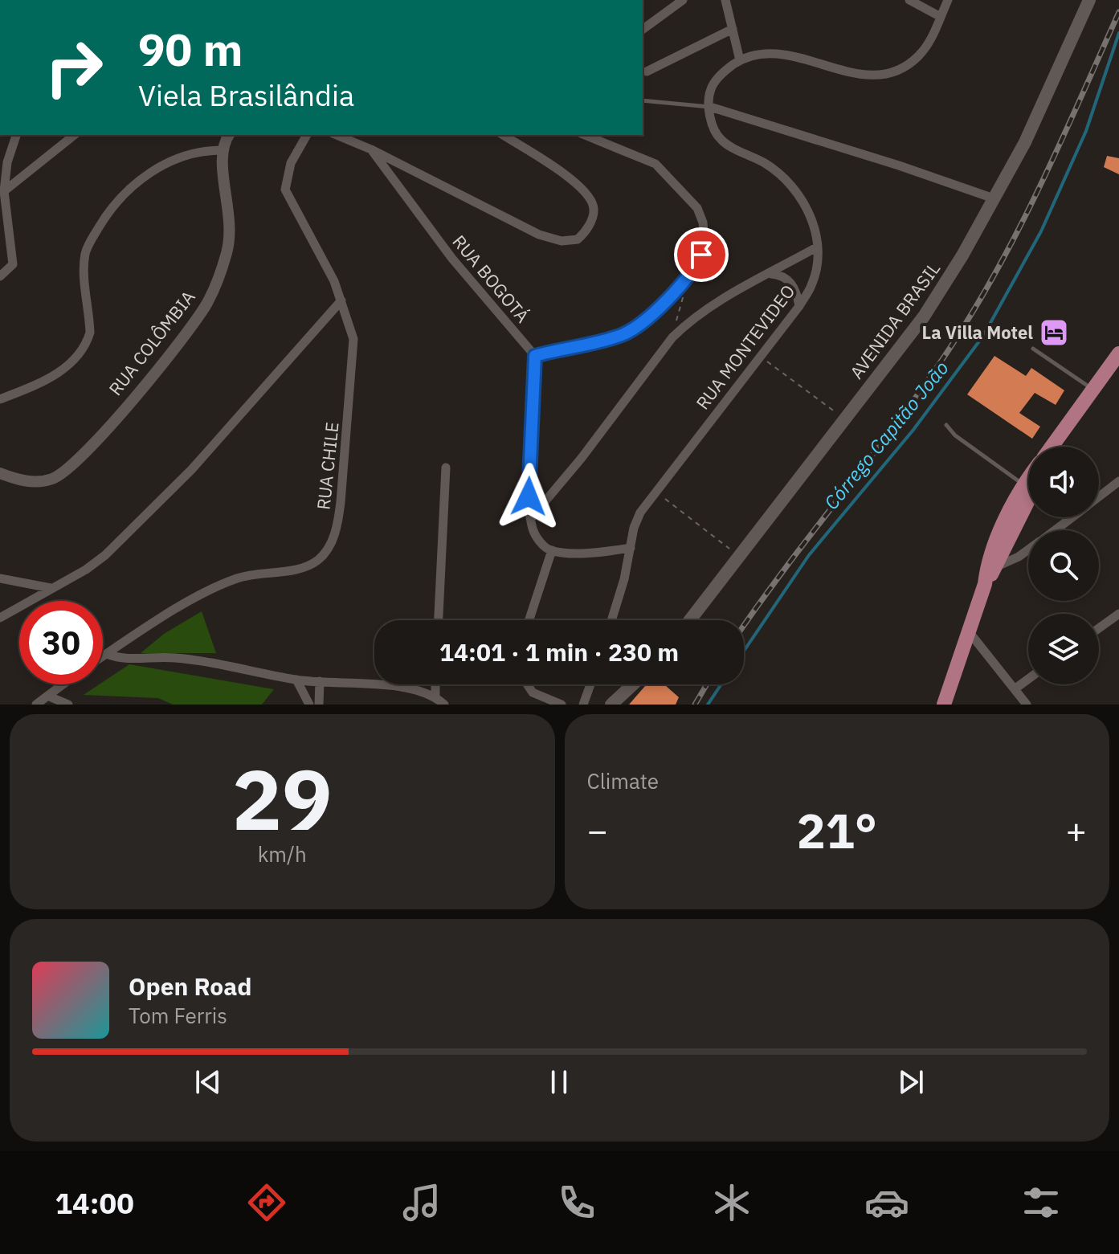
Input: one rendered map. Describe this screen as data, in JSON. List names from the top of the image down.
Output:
{
  "streets": {
    "main road": ["AVENIDA BRASIL"],
    "street": [
      "RUA BOGOTÁ",
      "RUA COLÔMBIA",
      "RUA MONTEVIDEO",
      "RUA CHILE"
    ]
  },
  "water": ["Córrego Capitão João"],
  "places": {
    "hotel": ["La Villa Motel"]
  },
  "page": {
    "turn": ["90 m", "Viela Brasilândia"],
    "limit": "30",
    "trip": "14:01 · 1 min · 230 m",
    "tile": [
      ["29", "km/h"],
      "Climate"
    ],
    "heat": ["−", "21°", "+"],
    "song": ["Open Road", "Tom Ferris"],
    "tabs": "14:00"
  }
}
